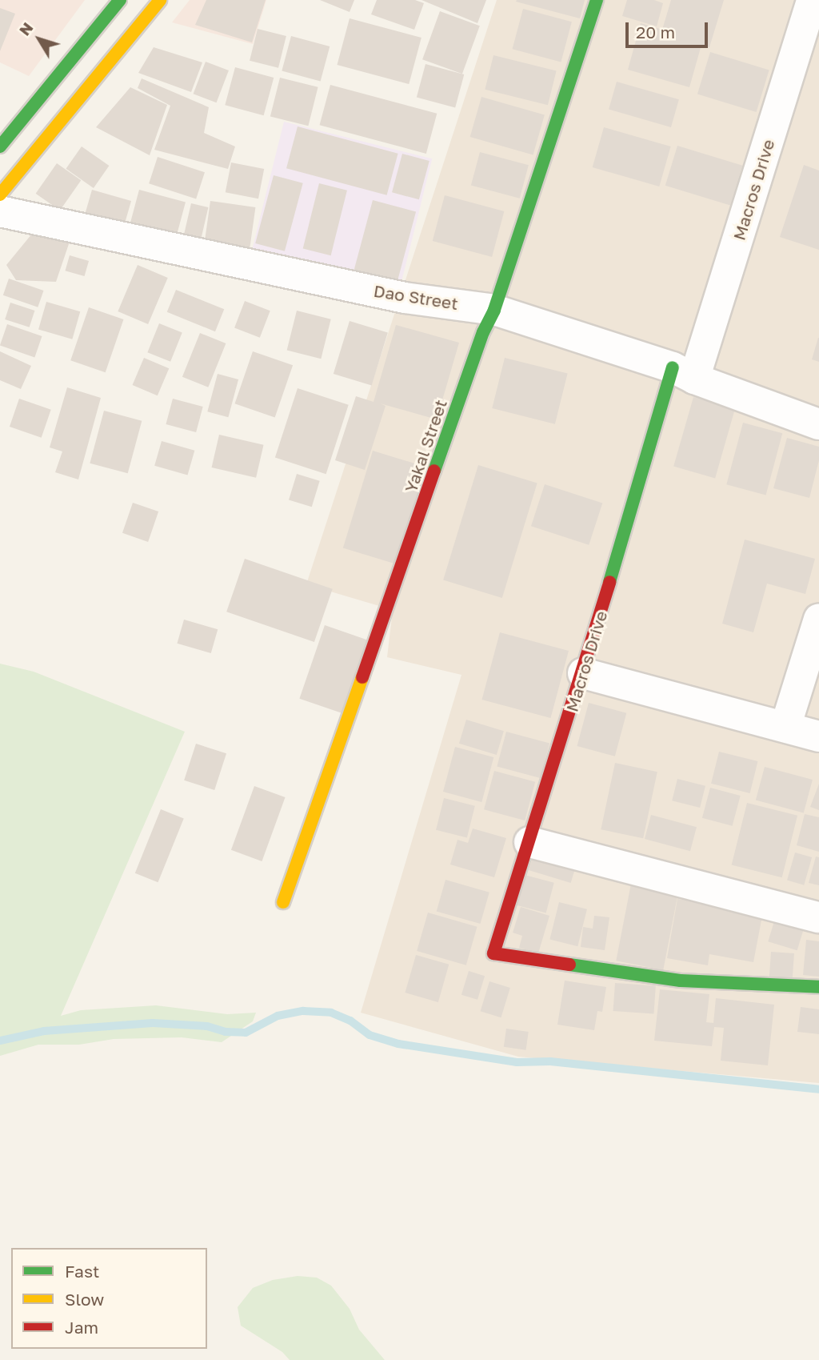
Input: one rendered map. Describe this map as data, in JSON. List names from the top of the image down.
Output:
{
  "streets": {
    "main road": ["Macros Drive", "Yakal Street"],
    "street": ["Dao Street"]
  },
  "crossings": [
    ["Macros Drive", "Dao Street"],
    ["Dao Street", "Yakal Street"]
  ],
  "legend": ["Fast", "Slow", "Jam"],
  "scale_bar": "20 m",
  "north": "top left"
}
